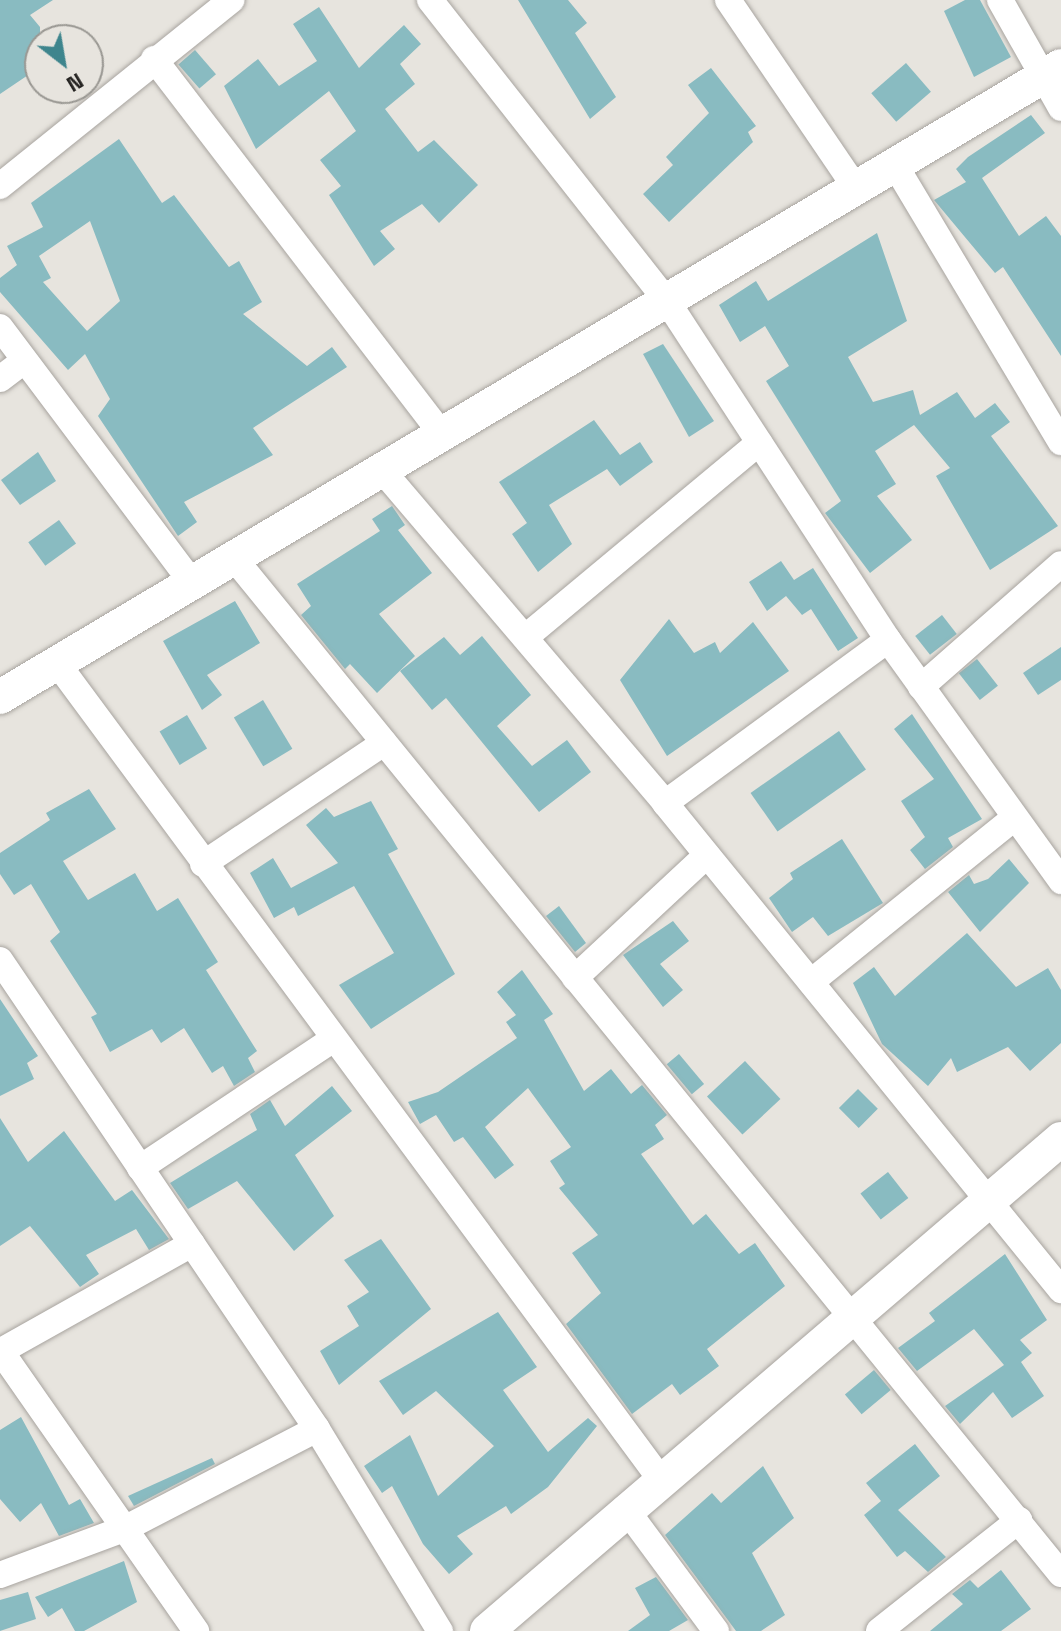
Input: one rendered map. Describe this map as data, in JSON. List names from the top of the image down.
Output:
{
  "north": "bottom right"
}
